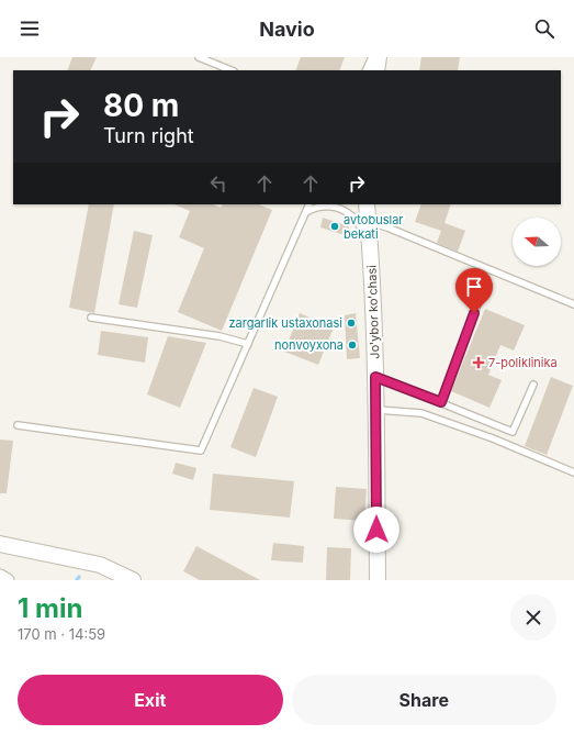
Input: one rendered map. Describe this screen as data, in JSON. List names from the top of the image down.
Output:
{
  "streets": {
    "street": ["Jo'ybor ko'chasi"]
  },
  "places": {
    "other": ["avtobuslar bekati", "zargarlik ustaxonasi", "nonvoyxona"],
    "health": ["7-poliklinika"]
  },
  "north": "left",
  "page": {
    "header": "Navio",
    "turn": ["80 m", "Turn right"],
    "heading": ["1 min", "170 m · 14:59"],
    "buttons": ["Exit", "Share"]
  }
}
